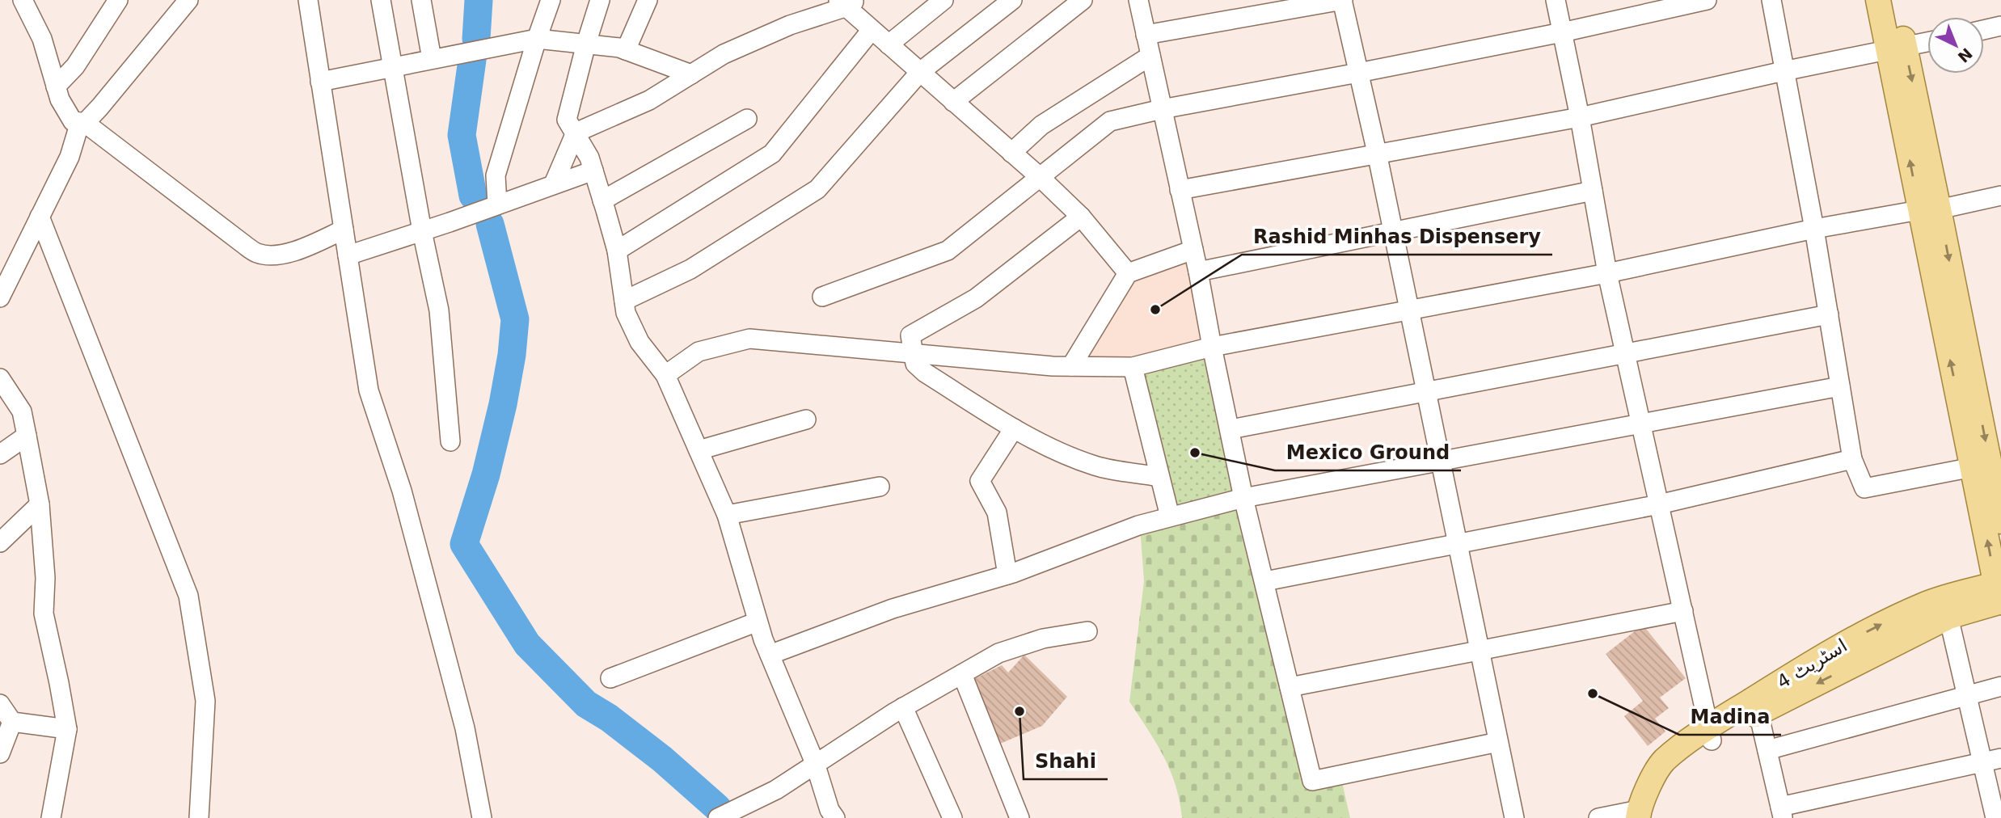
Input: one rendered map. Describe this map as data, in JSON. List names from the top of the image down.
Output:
{
  "streets": {
    "main road": ["اسٹریٹ 4"]
  },
  "places": [
    "Rashid Minhas Dispensery",
    "Mexico Ground",
    "Madina",
    "Shahi"
  ],
  "north": "bottom right"
}
